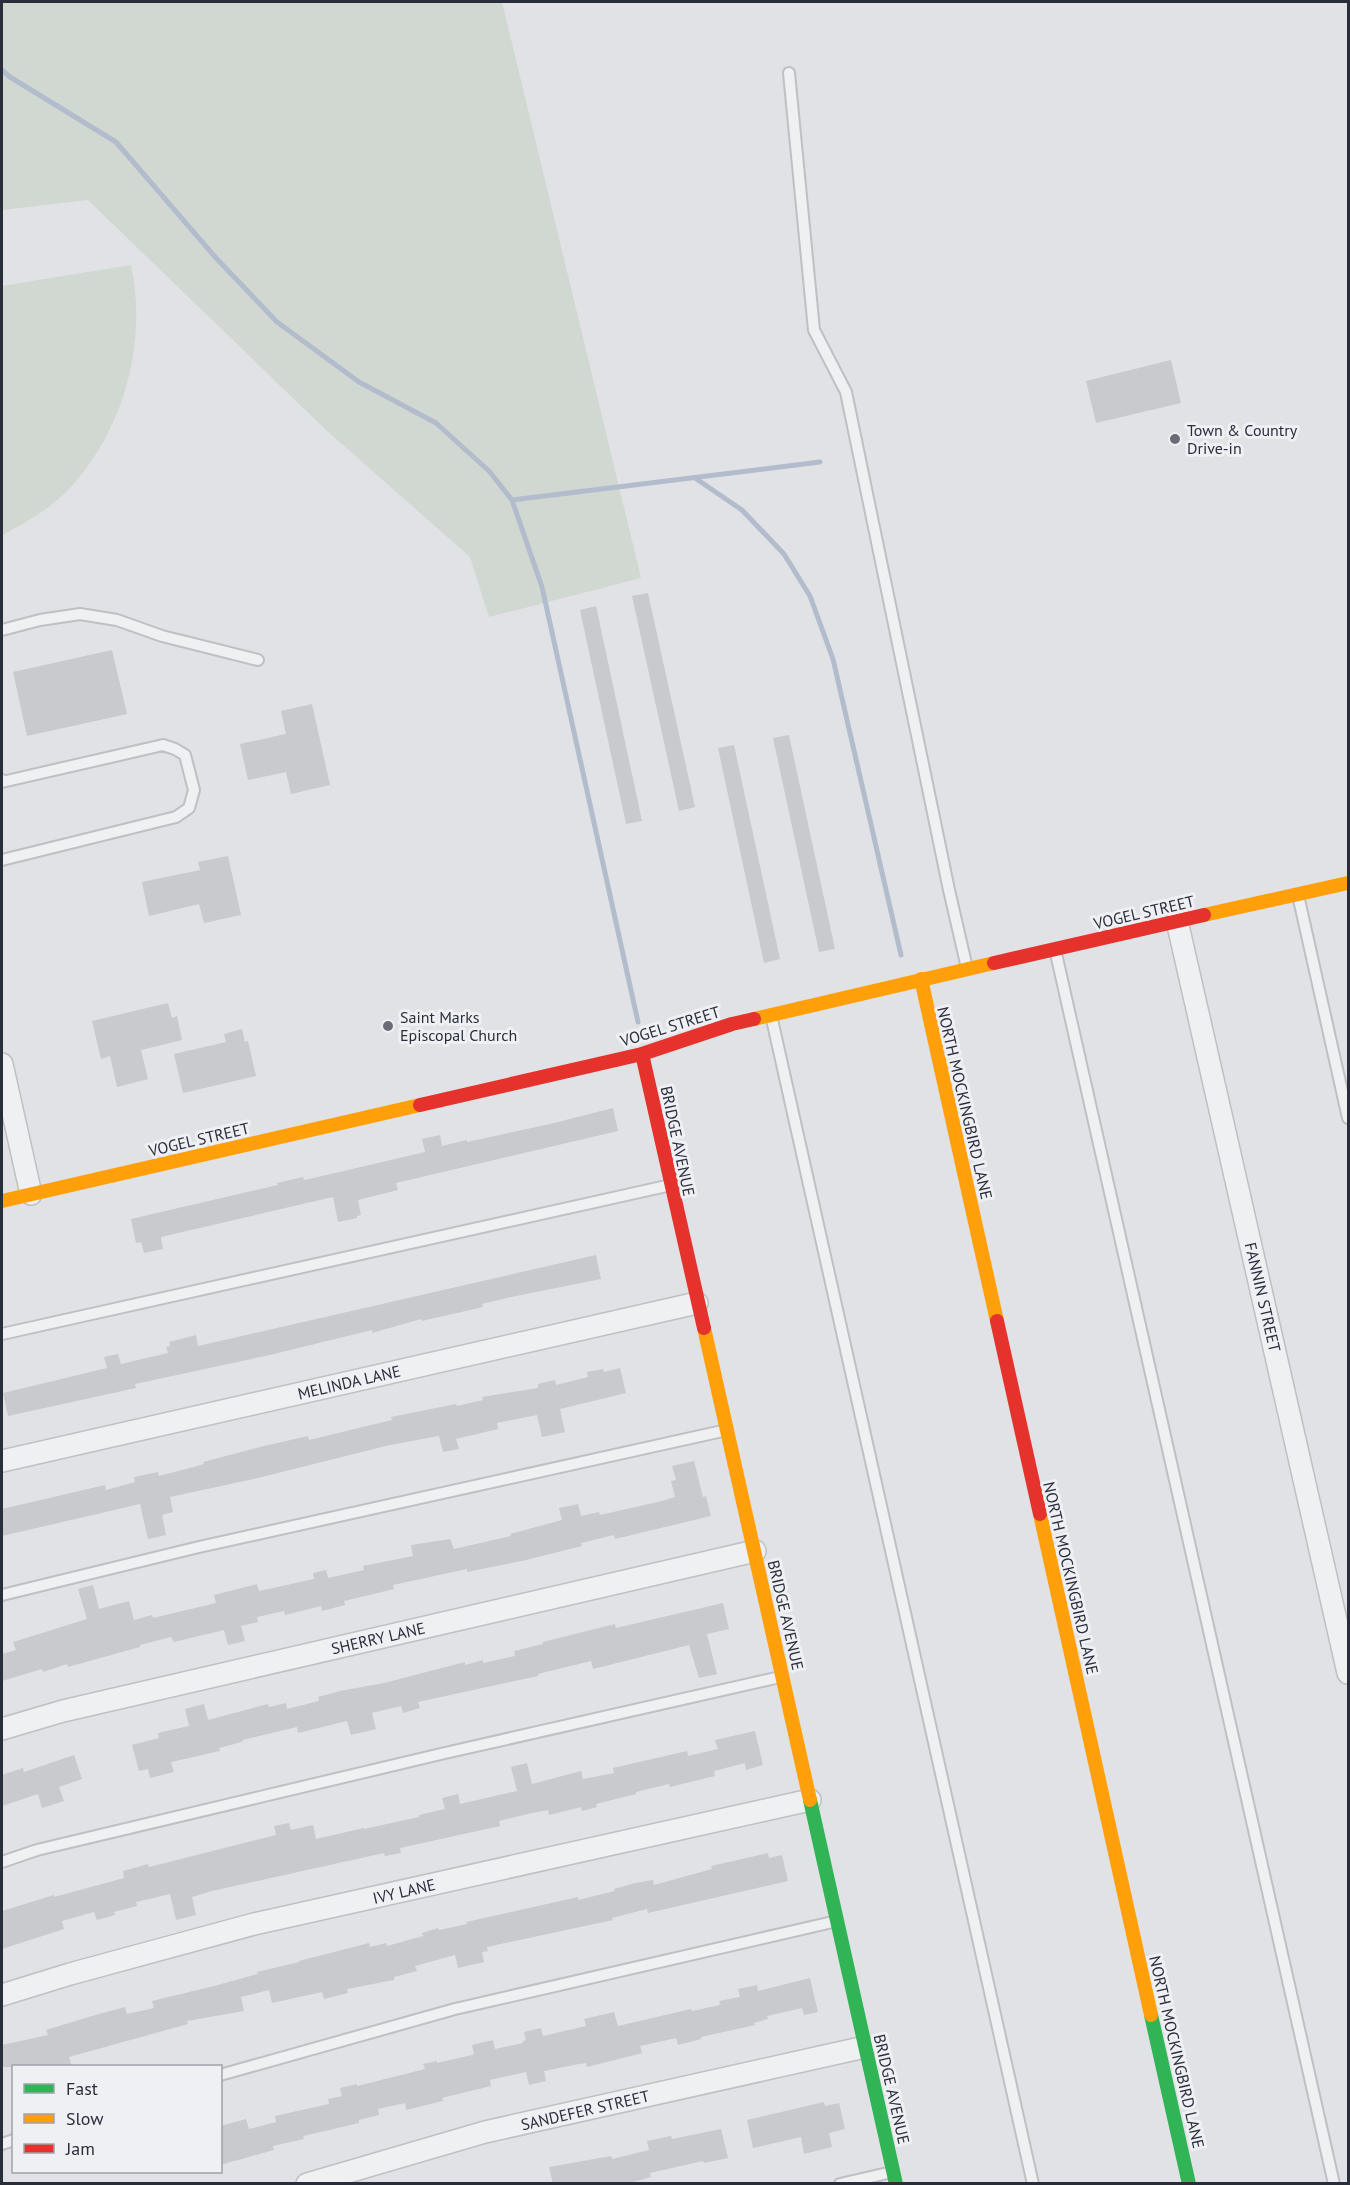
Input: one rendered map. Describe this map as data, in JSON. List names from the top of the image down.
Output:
{
  "streets": {
    "street": [
      "VOGEL STREET",
      "NORTH MOCKINGBIRD LANE",
      "BRIDGE AVENUE",
      "FANNIN STREET",
      "MELINDA LANE",
      "SHERRY LANE",
      "IVY LANE",
      "SANDEFER STREET"
    ]
  },
  "crossings": [
    ["VOGEL STREET", "NORTH MOCKINGBIRD LANE"],
    ["VOGEL STREET", "BRIDGE AVENUE"],
    ["VOGEL STREET", "FANNIN STREET"],
    ["BRIDGE AVENUE", "MELINDA LANE"],
    ["BRIDGE AVENUE", "SHERRY LANE"],
    ["BRIDGE AVENUE", "IVY LANE"],
    ["BRIDGE AVENUE", "SANDEFER STREET"]
  ],
  "places": ["Town & Country Drive-in", "Saint Marks Episcopal Church"],
  "legend": ["Fast", "Slow", "Jam"]
}
